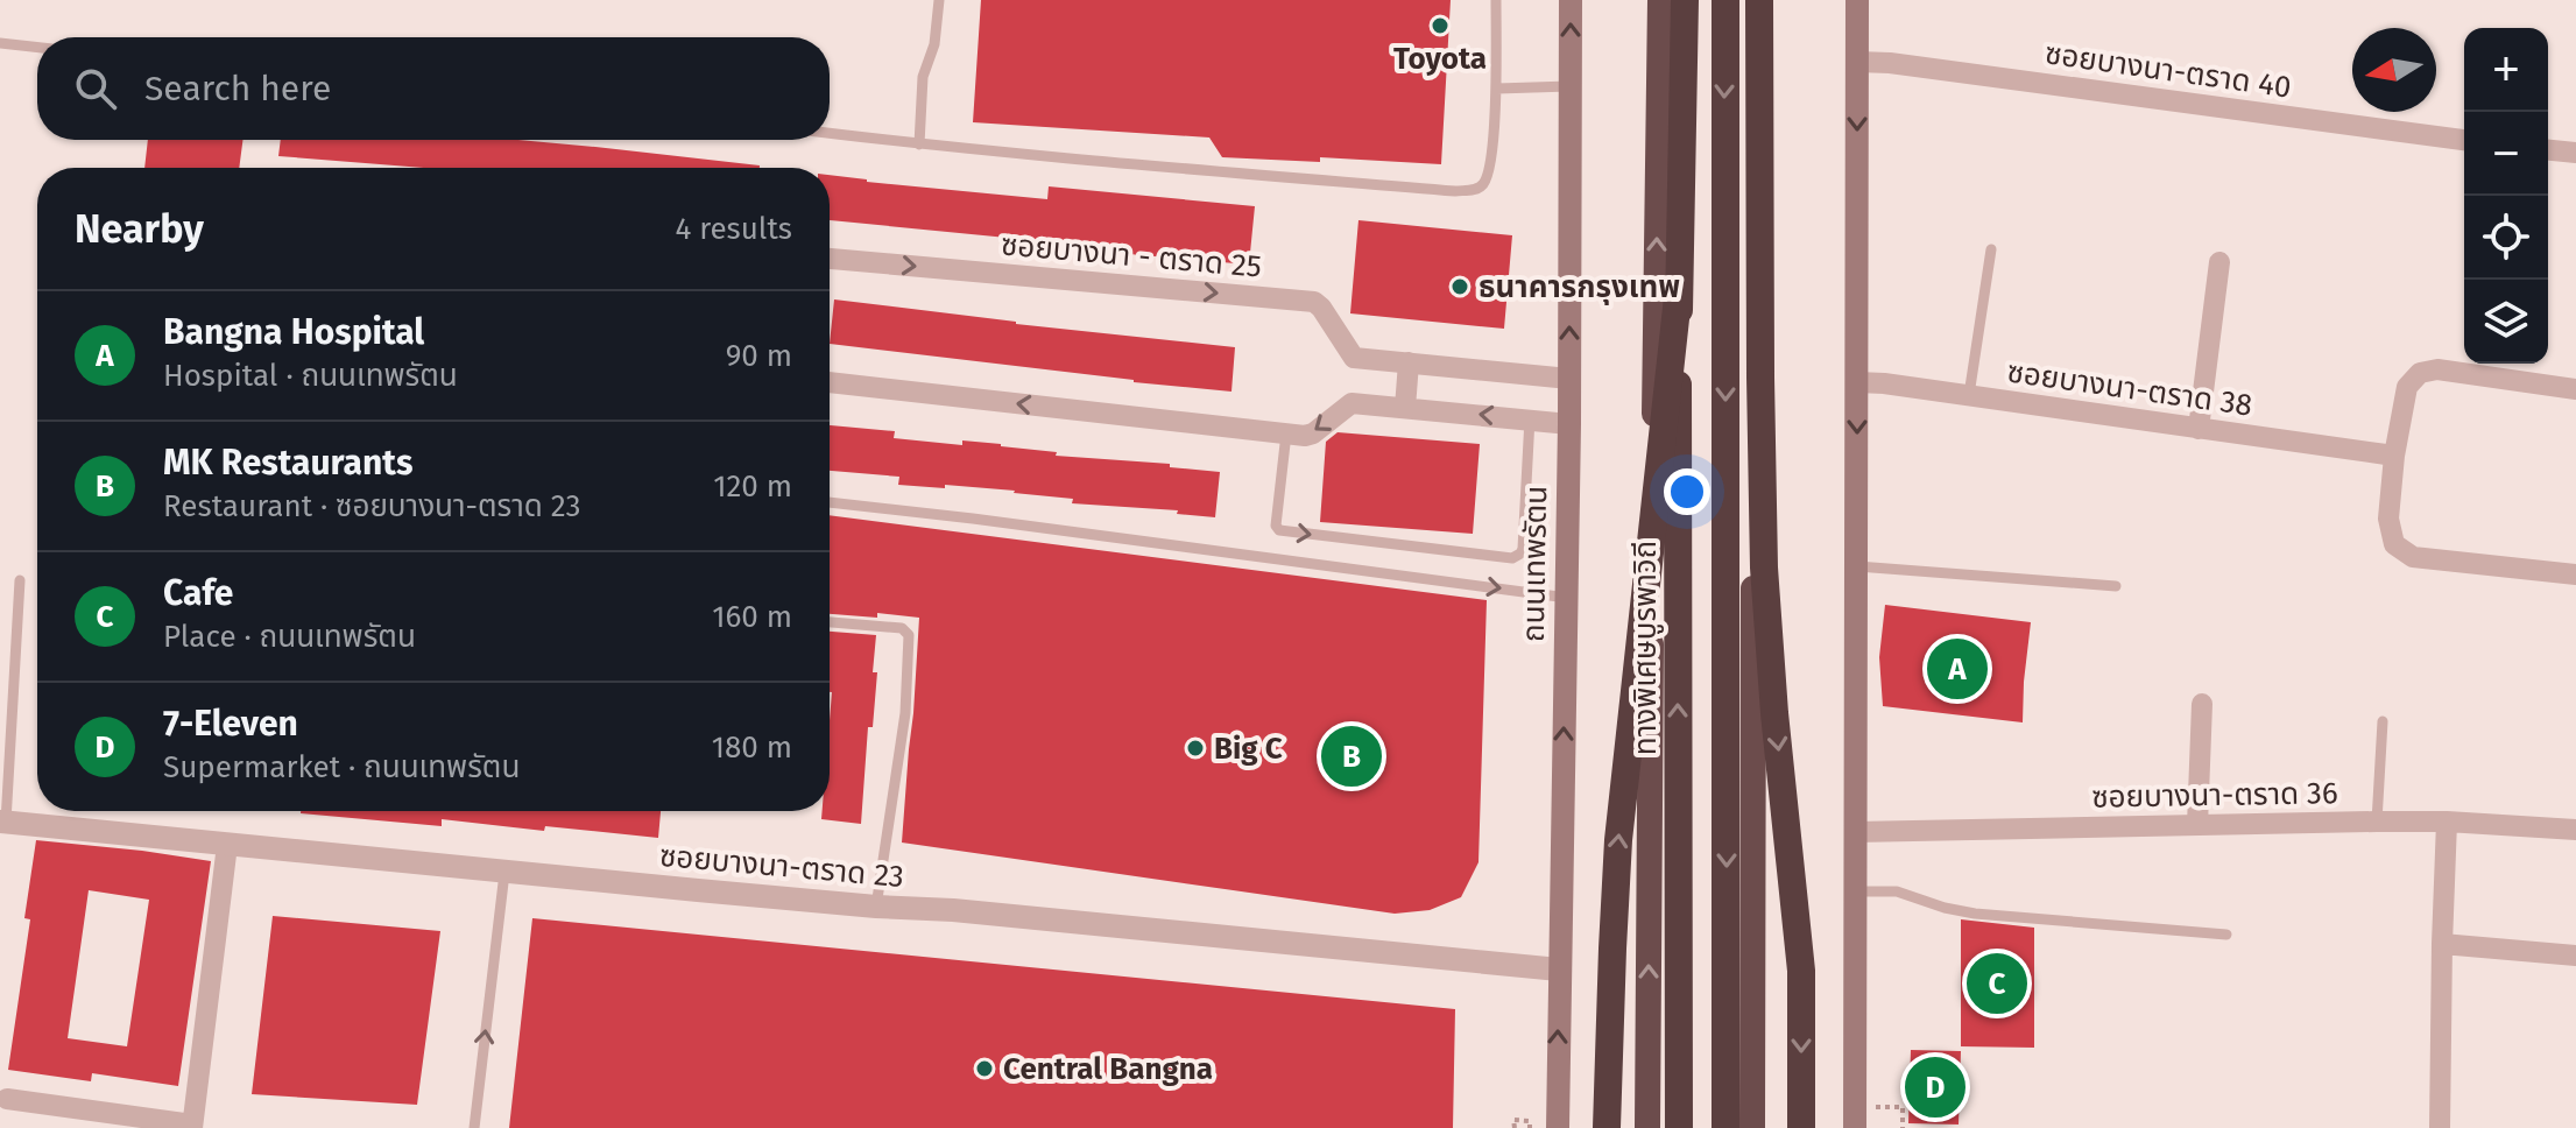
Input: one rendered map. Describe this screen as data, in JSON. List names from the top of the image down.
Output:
{
  "streets": {
    "highway": ["ทางพิเศษบูรพาวิถี"],
    "main road": ["ถนนเทพรัตน"],
    "street": [
      "ซอยบางนา-ตราด 40",
      "ซอยบางนา - ตราด 25",
      "ซอยบางนา-ตราด 38",
      "ซอยบางนา-ตราด 36",
      "ซอยบางนา-ตราด 23"
    ]
  },
  "crossings": [
    ["ซอยบางนา - ตราด 25", "ถนนเทพรัตน"],
    ["ถนนเทพรัตน", "ซอยบางนา-ตราด 23"]
  ],
  "one_way": ["ถนนเทพรัตน"],
  "places": [
    "Toyota",
    "ธนาคารกรุงเทพ",
    "Big C",
    "Central Bangna"
  ],
  "north": "left",
  "page": {
    "map_buttons": ["+", "−"],
    "search": "Search here",
    "heading": ["Nearby", "4 results"],
    "list": [
      {
        "mark": "A",
        "name": "Bangna Hospital",
        "note": "Hospital · ถนนเทพรัตน",
        "value": "90 m"
      },
      {
        "mark": "B",
        "name": "MK Restaurants",
        "note": "Restaurant · ซอยบางนา-ตราด 23",
        "value": "120 m"
      },
      {
        "mark": "C",
        "name": "Cafe",
        "note": "Place · ถนนเทพรัตน",
        "value": "160 m"
      },
      {
        "mark": "D",
        "name": "7-Eleven",
        "note": "Supermarket · ถนนเทพรัตน",
        "value": "180 m"
      }
    ],
    "pins": [
      "A",
      "B",
      "C",
      "D"
    ]
  }
}
